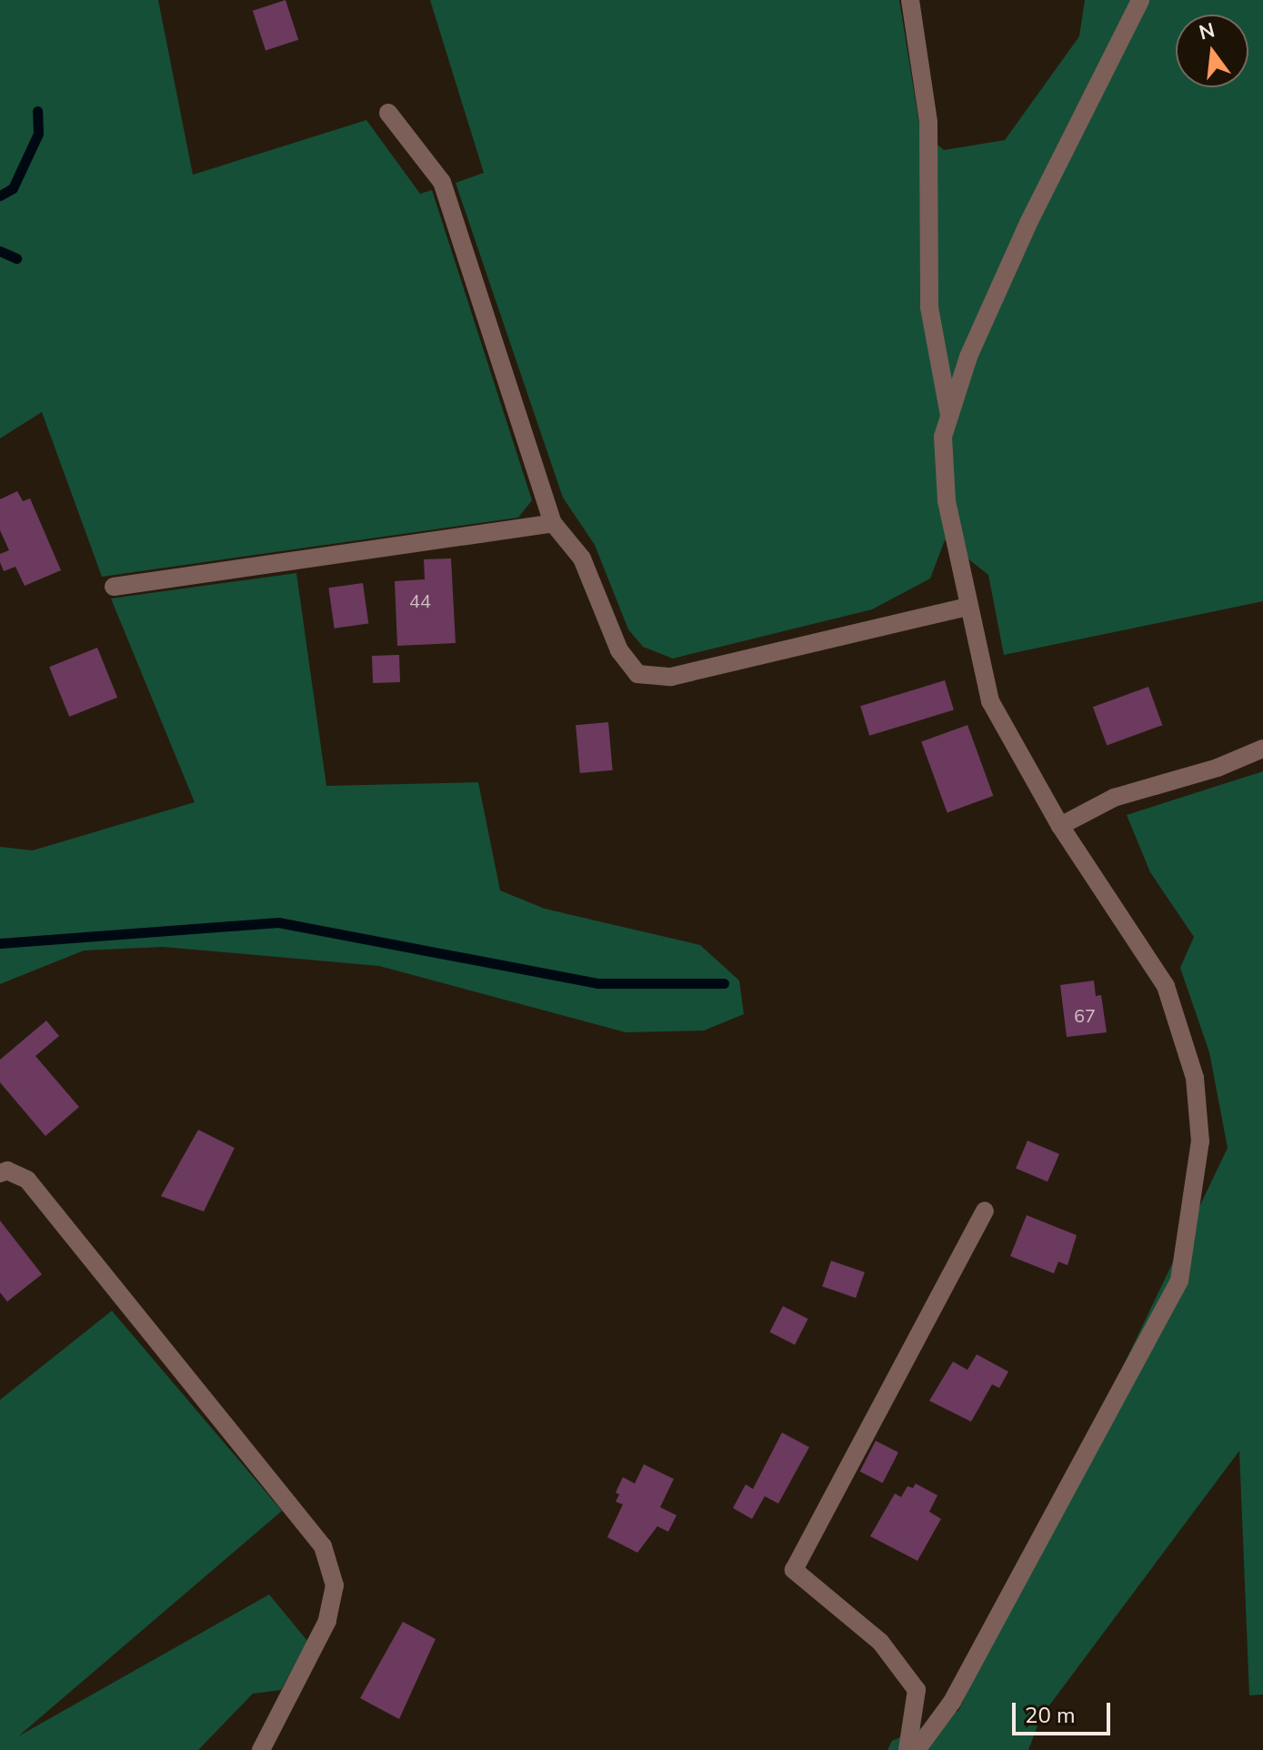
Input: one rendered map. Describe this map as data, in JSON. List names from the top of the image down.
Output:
{
  "house_numbers": ["44", "67"],
  "scale_bar": "20 m",
  "north": "top"
}
